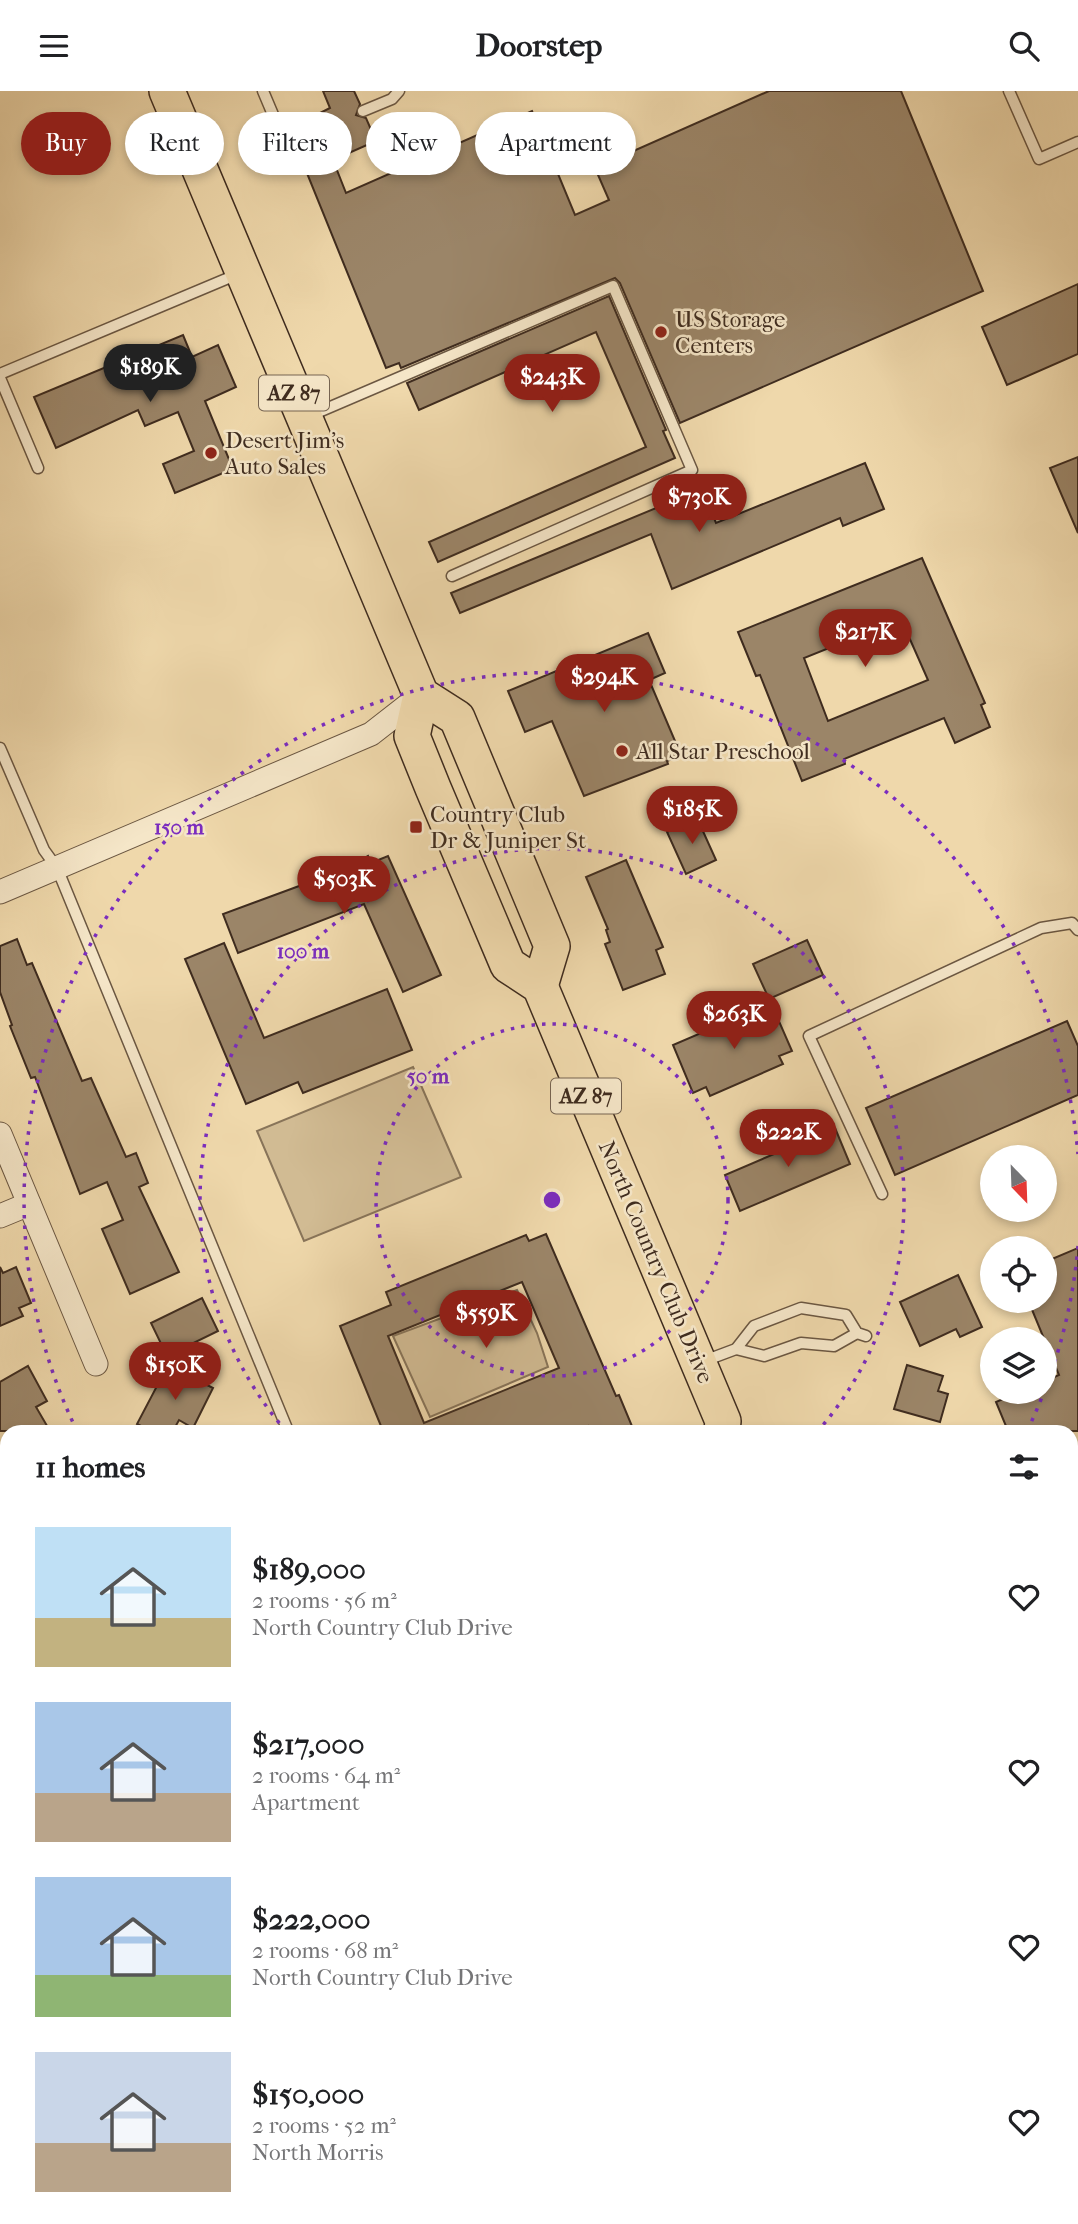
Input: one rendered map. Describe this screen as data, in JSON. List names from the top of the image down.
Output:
{
  "streets": {
    "main road": ["AZ 87", "North Country Club Drive"]
  },
  "places": {
    "other": ["US Storage Centers", "Desert Jim's Auto Sales", "All Star Preschool"],
    "transit": ["Country Club Dr & Juniper St"]
  },
  "north": "bottom right",
  "page": {
    "header": "Doorstep",
    "chip": [
      "Buy",
      "Rent",
      "Filters",
      "New",
      "Apartment"
    ],
    "price": [
      "$189K",
      "$243K",
      "$730K",
      "$217K",
      "$294K",
      "$185K",
      "$503K",
      "$263K",
      "$222K",
      "$559K",
      "$150K"
    ],
    "heading": "11 homes",
    "list": [
      {
        "name": "$189,000",
        "note": "2 rooms · 56 m² · North Country Club Drive"
      },
      {
        "name": "$217,000",
        "note": "2 rooms · 64 m² · Apartment"
      },
      {
        "name": "$222,000",
        "note": "2 rooms · 68 m² · North Country Club Drive"
      },
      {
        "name": "$150,000",
        "note": "2 rooms · 52 m² · North Morris"
      }
    ]
  },
  "rings": ["150 m", "100 m", "50 m"]
}
